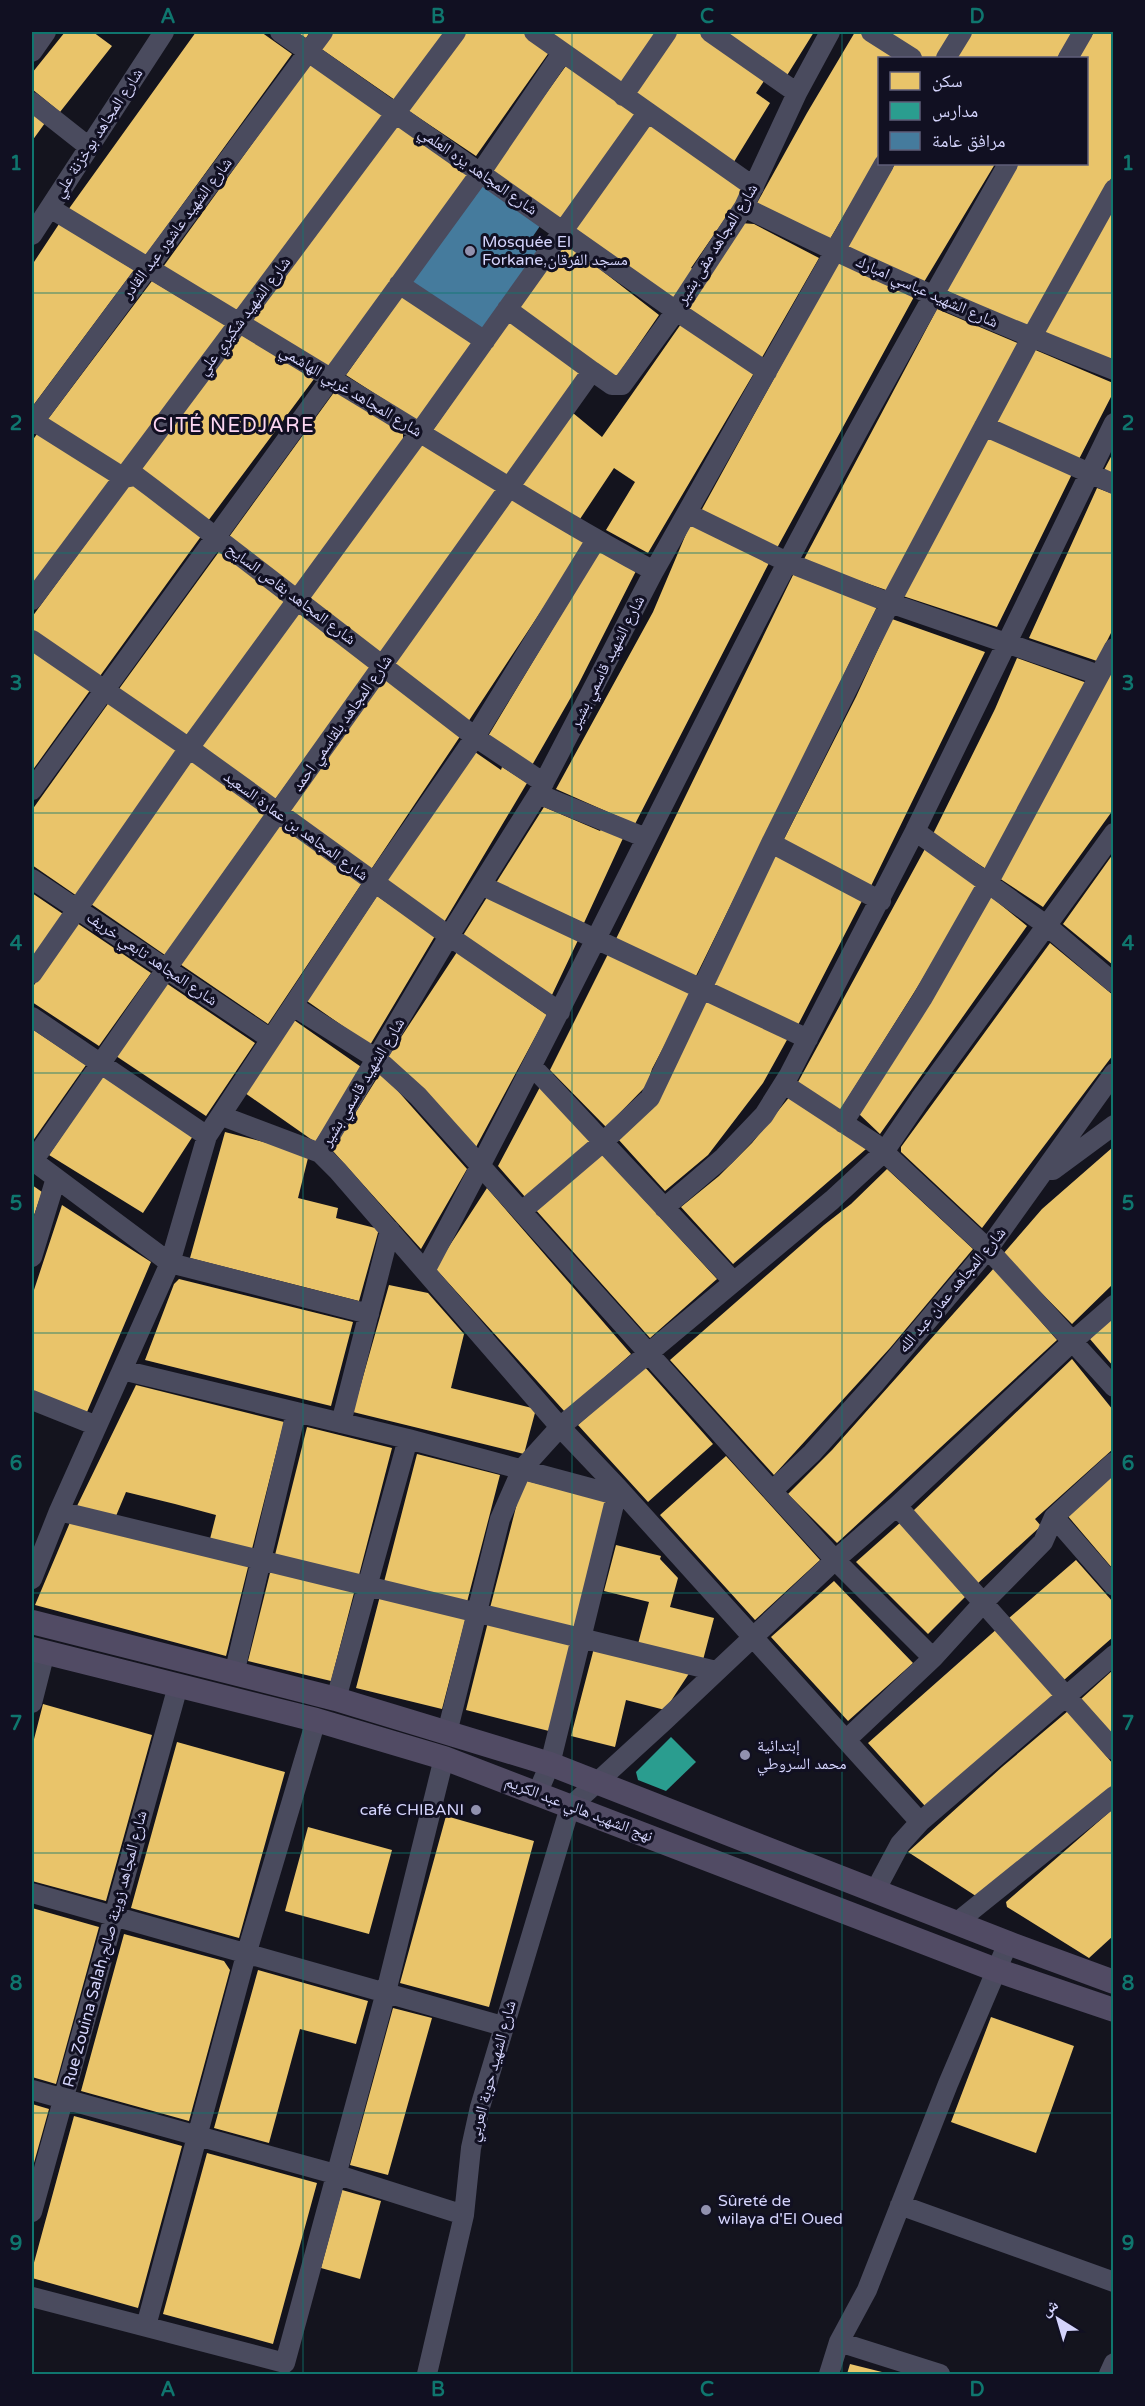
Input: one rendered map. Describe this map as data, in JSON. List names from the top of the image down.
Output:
{
  "streets": {
    "main road": ["نهج الشهيد هالي عبد الكريم"],
    "street": [
      "شارع المجاهد بوخزنة علي",
      "شارع المجاهد يزه العلمي",
      "شارع الشهيد عاشور عبد القادر",
      "شارع المجاهد مقى بشير",
      "شارع الشهيد عباسي امبارك",
      "شارع الشهيد شكيري علي",
      "شارع المجاهد غربي الهاشمي",
      "شارع المجاهد بقاص السايح",
      "شارع الشهيد قاسمي بشير",
      "شارع المجاهد بلقاسمي احمد",
      "شارع المجاهد بن عمارة السعيد",
      "شارع المجاهد تابعي خريف",
      "شارع المجاهد عمان عبد الله",
      "Rue Zouina Salah,شارع المجاهد زوينة صالح",
      "شارع الشهيد حوبة العربي"
    ]
  },
  "crossings": [
    ["شارع المجاهد بوخزنة علي", "شارع المجاهد غربي الهاشمي"],
    ["شارع المجاهد يزه العلمي", "شارع الشهيد عاشور عبد القادر"],
    ["شارع المجاهد يزه العلمي", "شارع المجاهد مقى بشير"],
    ["شارع المجاهد يزه العلمي", "شارع الشهيد شكيري علي"],
    ["شارع المجاهد يزه العلمي", "شارع الشهيد قاسمي بشير"],
    ["شارع الشهيد عاشور عبد القادر", "شارع المجاهد غربي الهاشمي"],
    ["شارع الشهيد عاشور عبد القادر", "شارع المجاهد بقاص السايح"],
    ["شارع المجاهد مقى بشير", "شارع الشهيد عباسي امبارك"],
    ["شارع المجاهد مقى بشير", "شارع المجاهد بلقاسمي احمد"],
    ["شارع الشهيد عباسي امبارك", "شارع الشهيد قاسمي بشير"],
    ["شارع الشهيد شكيري علي", "شارع المجاهد غربي الهاشمي"],
    ["شارع الشهيد شكيري علي", "شارع المجاهد بقاص السايح"],
    ["شارع المجاهد غربي الهاشمي", "شارع الشهيد قاسمي بشير"],
    ["شارع المجاهد غربي الهاشمي", "شارع المجاهد بلقاسمي احمد"],
    ["شارع المجاهد بقاص السايح", "شارع الشهيد قاسمي بشير"],
    ["شارع المجاهد بقاص السايح", "شارع المجاهد بلقاسمي احمد"],
    ["شارع الشهيد قاسمي بشير", "شارع المجاهد بن عمارة السعيد"],
    ["شارع المجاهد بلقاسمي احمد", "شارع المجاهد بن عمارة السعيد"],
    ["شارع المجاهد بلقاسمي احمد", "شارع المجاهد تابعي خريف"],
    ["نهج الشهيد هالي عبد الكريم", "Rue Zouina Salah,شارع المجاهد زوينة صالح"],
    ["نهج الشهيد هالي عبد الكريم", "شارع الشهيد حوبة العربي"]
  ],
  "districts": ["CITÉ NEDJARE"],
  "places": [
    "Mosquée El Forkane,مسجد الفرقان",
    "إبتدائية محمد السروطي",
    "café CHIBANI",
    "Sûreté de wilaya d'El Oued"
  ],
  "legend": ["سكن", "مدارس", "مرافق عامة"],
  "north": "top left",
  "grid": {
    "columns": [
      "A",
      "B",
      "C",
      "D"
    ],
    "rows": [
      "1",
      "2",
      "3",
      "4",
      "5",
      "6",
      "7",
      "8",
      "9"
    ]
  }
}
